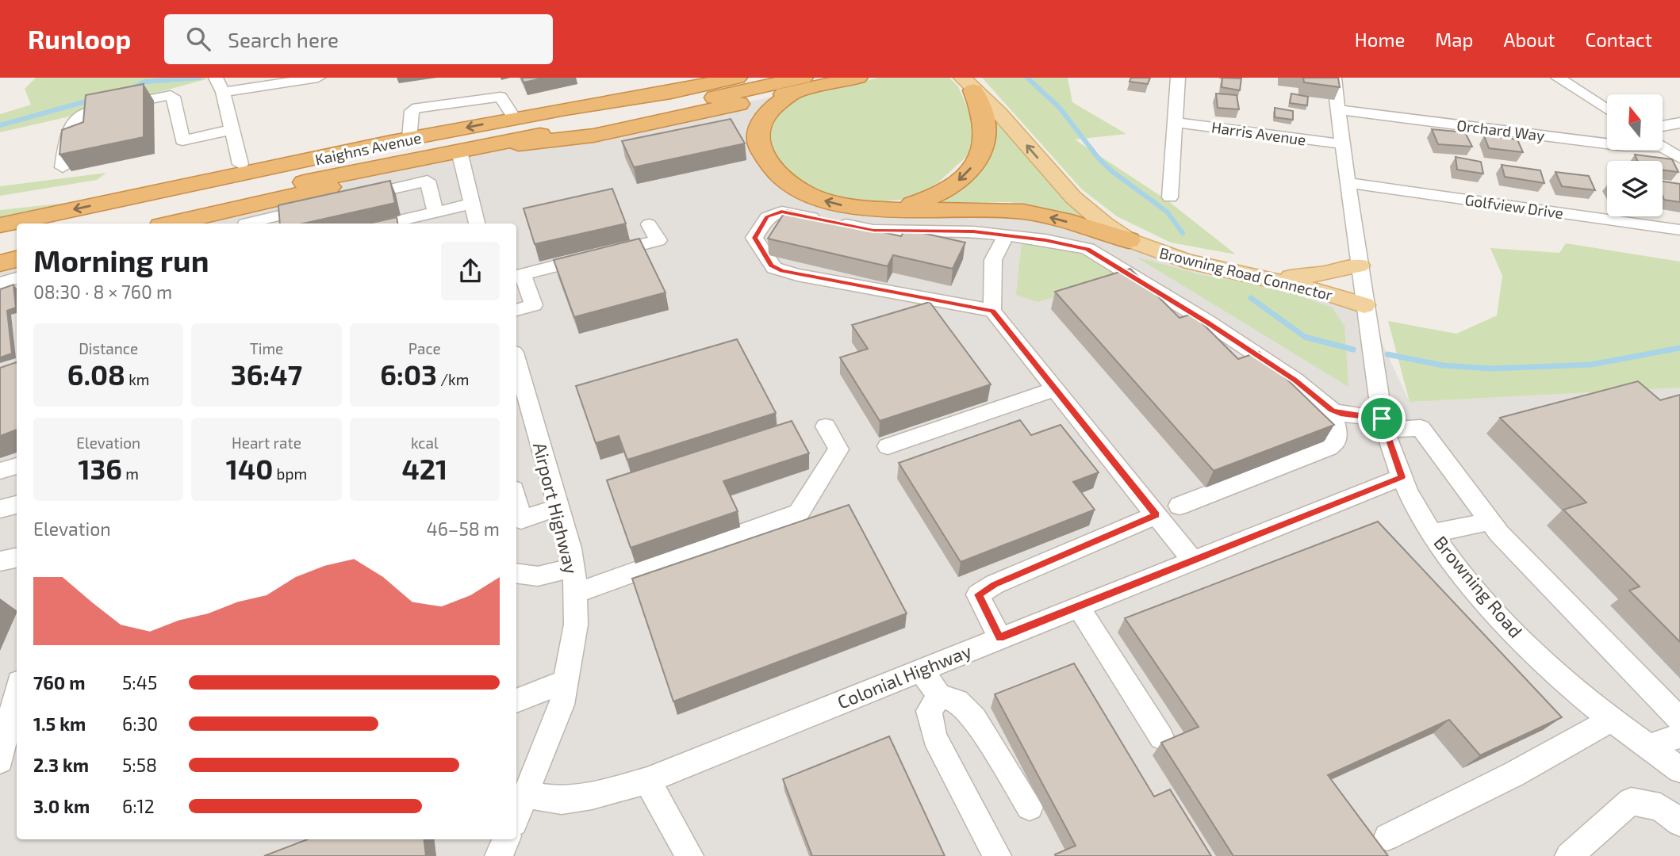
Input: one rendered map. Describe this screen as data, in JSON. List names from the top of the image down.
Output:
{
  "streets": {
    "highway": ["Kaighns Avenue"],
    "main road": ["Browning Road Connector"],
    "street": [
      "Orchard Way",
      "Harris Avenue",
      "Golfview Drive",
      "Airport Highway",
      "Browning Road",
      "Colonial Highway"
    ]
  },
  "crossings": [
    ["Orchard Way", "Browning Road"],
    ["Harris Avenue", "Browning Road"],
    ["Golfview Drive", "Browning Road"],
    ["Browning Road Connector", "Browning Road"],
    ["Airport Highway", "Colonial Highway"],
    ["Browning Road", "Colonial Highway"]
  ],
  "one_way": ["Browning Road Connector"],
  "north": "top",
  "page": {
    "header": "Runloop",
    "search": "Search here",
    "nav": [
      "Home",
      "Map",
      "About",
      "Contact"
    ],
    "heading": ["Morning run", "08:30 · 8 × 760 m"],
    "stats": [
      ["Distance", "6.08 km"],
      ["Time", "36:47"],
      ["Pace", "6:03 /km"],
      ["Elevation", "136 m"],
      ["Heart rate", "140 bpm"],
      ["kcal", "421"]
    ],
    "chart": ["Elevation", "46–58 m"],
    "list": [
      {
        "name": "760 m",
        "note": "5:45"
      },
      {
        "name": "1.5 km",
        "note": "6:30"
      },
      {
        "name": "2.3 km",
        "note": "5:58"
      },
      {
        "name": "3.0 km",
        "note": "6:12"
      }
    ]
  }
}
